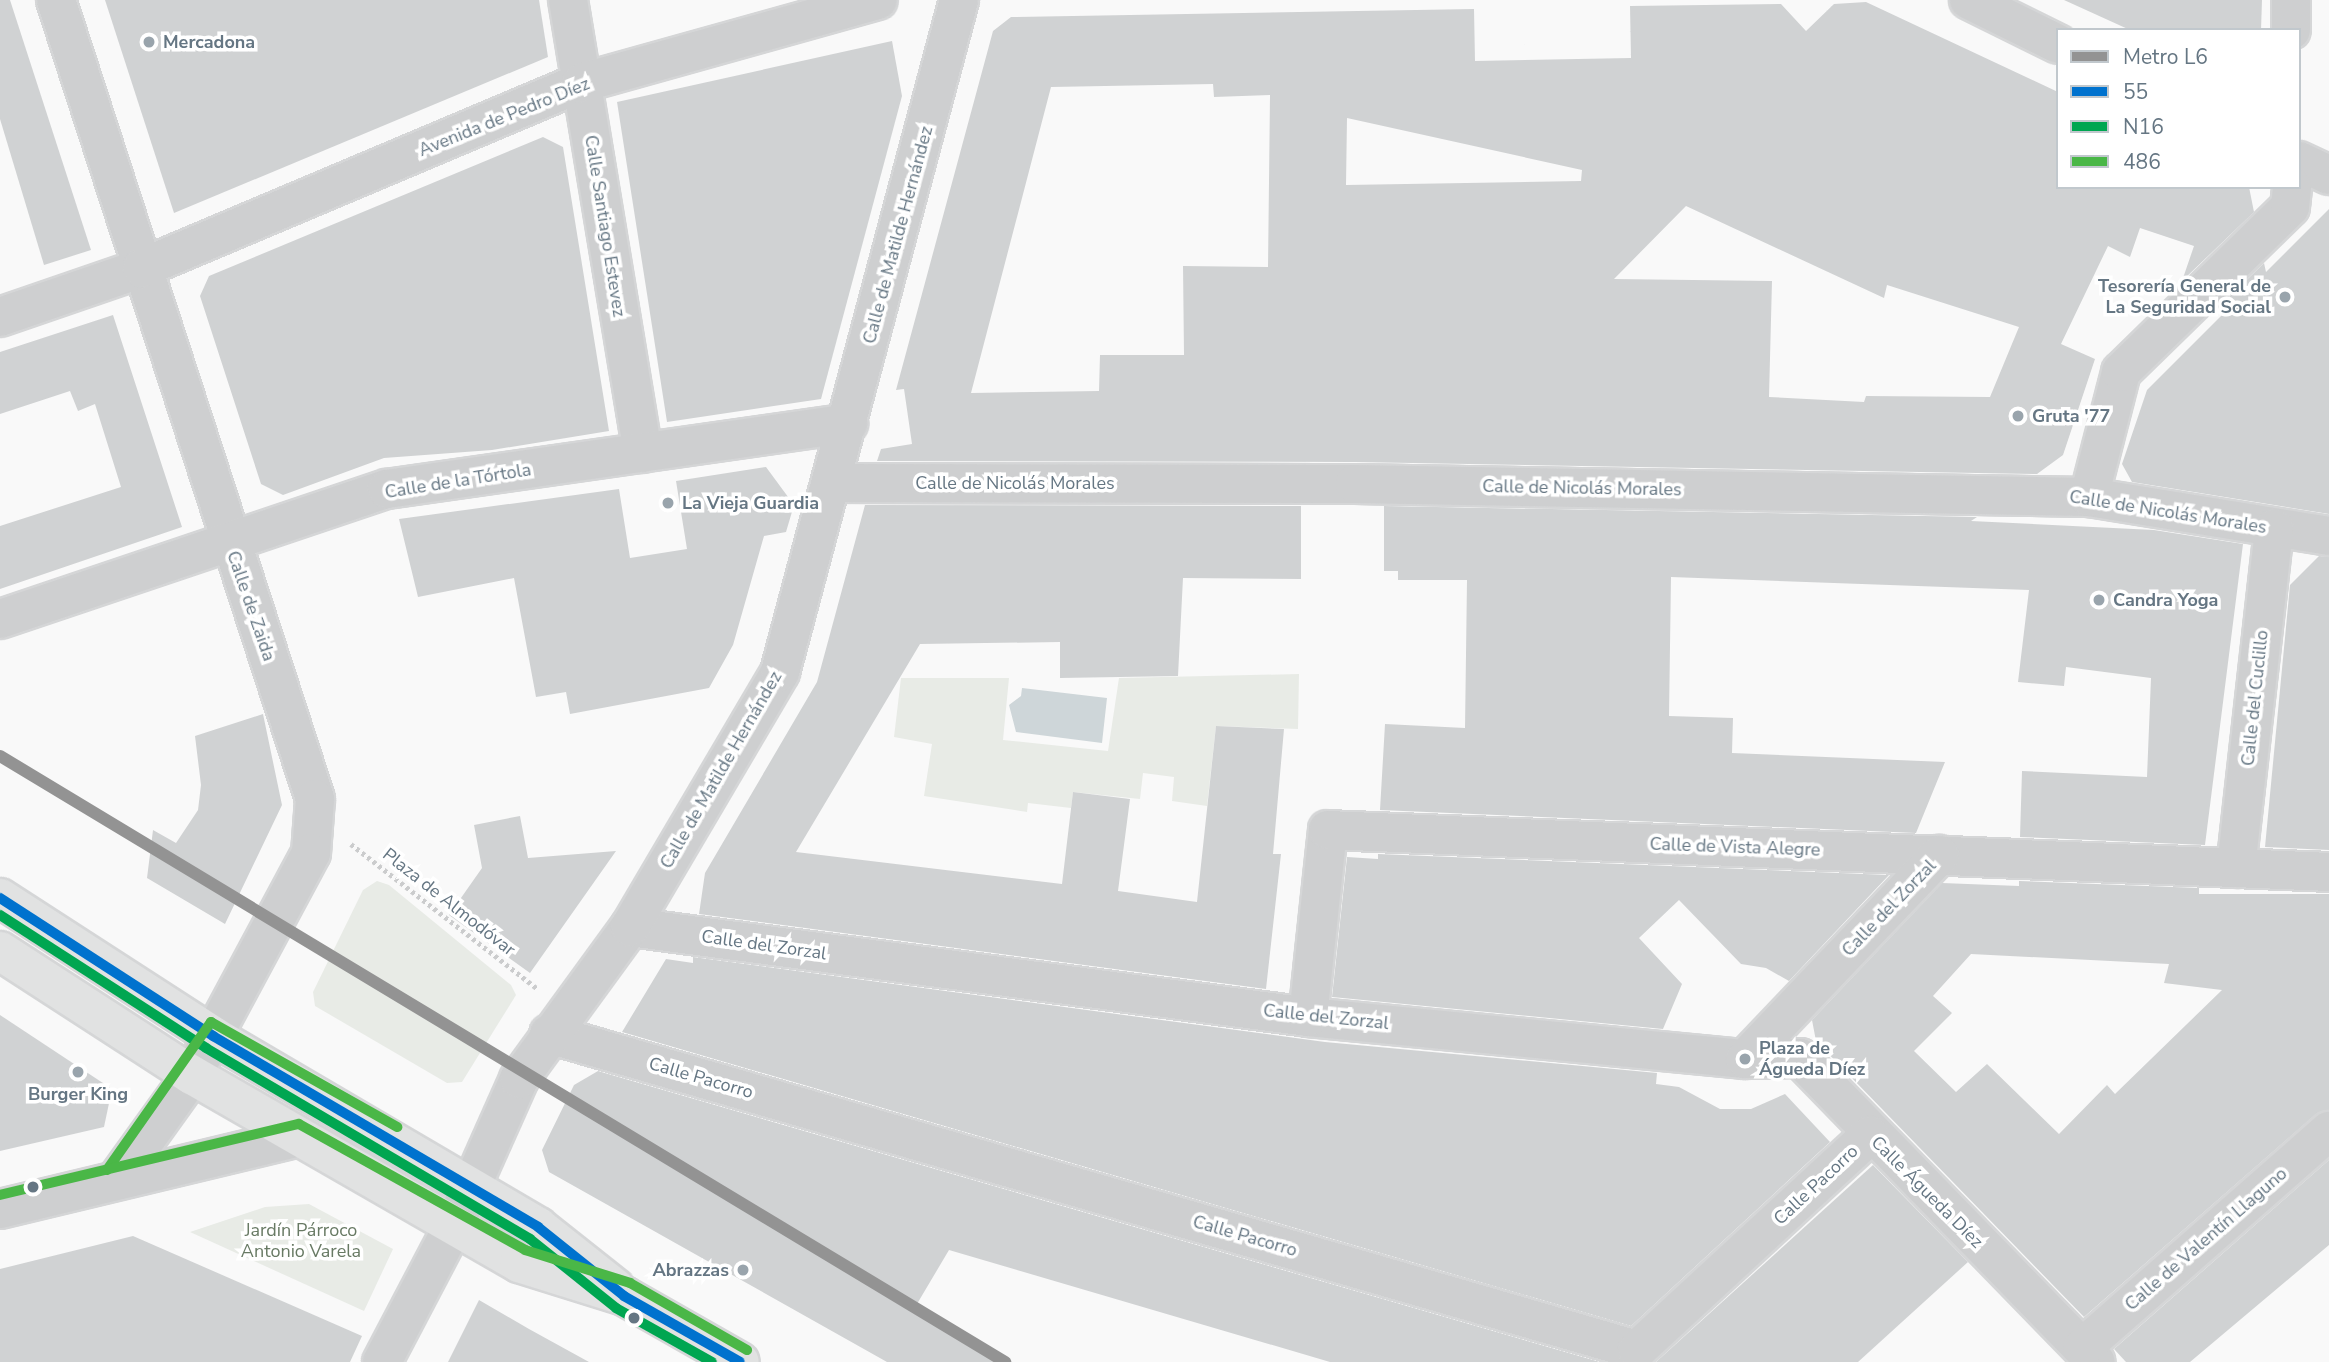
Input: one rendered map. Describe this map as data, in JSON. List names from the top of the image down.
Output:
{
  "streets": {
    "street": [
      "Avenida de Pedro Díez",
      "Calle Santiago Estevez",
      "Calle de Matilde Hernández",
      "Calle de la Tórtola",
      "Calle de Nicolás Morales",
      "Calle de Zaida",
      "Calle del Cuclillo",
      "Calle de Vista Alegre",
      "Calle del Zorzal",
      "Calle Pacorro",
      "Calle Águeda Díez",
      "Calle de Valentín Llaguno"
    ],
    "path": ["Plaza de Almodóvar"]
  },
  "crossings": [
    ["Avenida de Pedro Díez", "Calle Santiago Estevez"],
    ["Avenida de Pedro Díez", "Calle de Zaida"],
    ["Calle Santiago Estevez", "Calle de la Tórtola"],
    ["Calle de Matilde Hernández", "Calle de la Tórtola"],
    ["Calle de Matilde Hernández", "Calle de Nicolás Morales"],
    ["Calle de Matilde Hernández", "Plaza de Almodóvar"],
    ["Calle de Matilde Hernández", "Calle del Zorzal"],
    ["Calle de Matilde Hernández", "Calle Pacorro"],
    ["Calle de la Tórtola", "Calle de Zaida"],
    ["Calle de Nicolás Morales", "Calle del Cuclillo"],
    ["Calle de Zaida", "Plaza de Almodóvar"],
    ["Calle del Cuclillo", "Calle de Vista Alegre"],
    ["Calle de Vista Alegre", "Calle del Zorzal"],
    ["Plaza de Almodóvar", "Calle Pacorro"],
    ["Calle del Zorzal", "Calle Águeda Díez"],
    ["Calle Pacorro", "Calle Águeda Díez"],
    ["Calle Águeda Díez", "Calle de Valentín Llaguno"]
  ],
  "parks": ["Jardín Párroco Antonio Varela"],
  "places": [
    "Mercadona",
    "Tesorería General de La Seguridad Social",
    "Gruta '77",
    "La Vieja Guardia",
    "Candra Yoga",
    "Plaza de Águeda Díez",
    "Burger King",
    "Abrazzas"
  ],
  "lines": [
    "metro line L6",
    "transit line 55",
    "transit line N16",
    "transit line 486"
  ],
  "legend": [
    "Metro L6",
    "55",
    "N16",
    "486"
  ]
}
